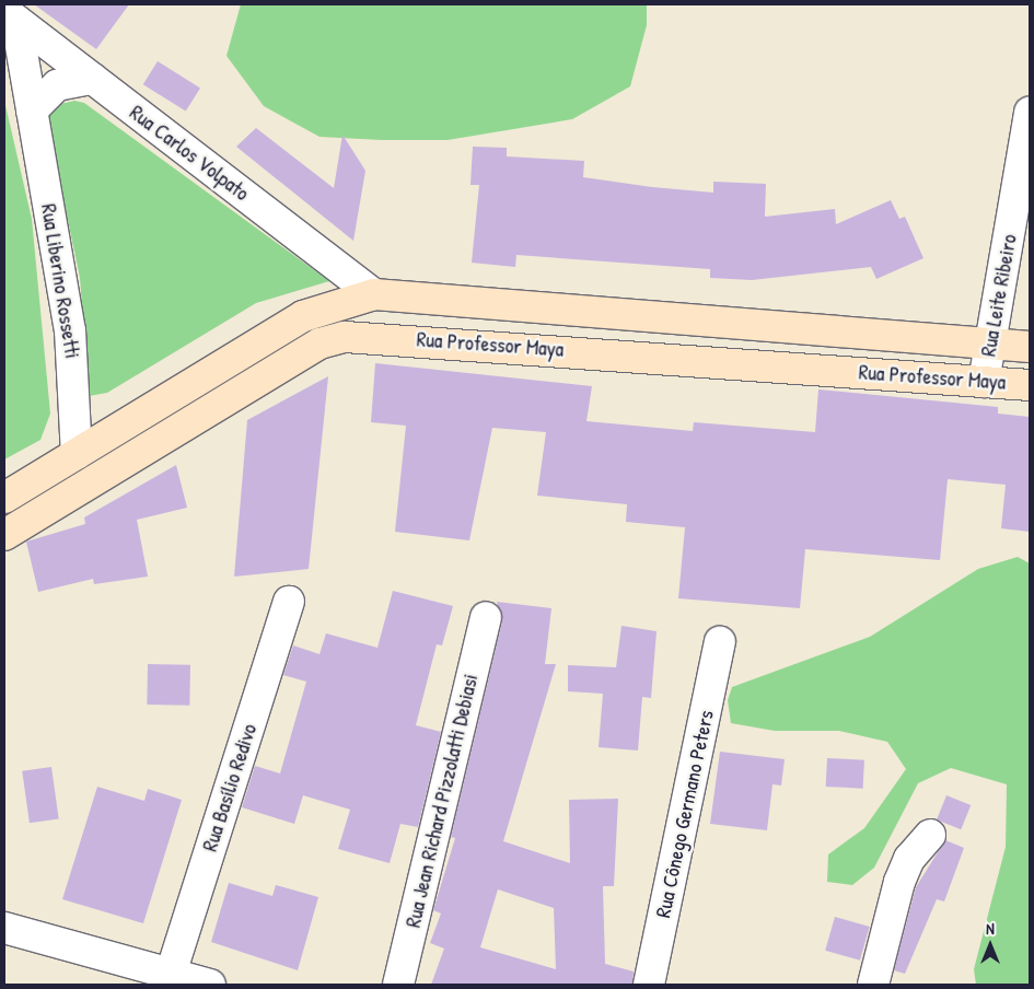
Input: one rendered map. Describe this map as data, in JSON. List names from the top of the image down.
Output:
{
  "streets": {
    "main road": ["Rua Professor Maya"],
    "street": [
      "Rua Carlos Volpato",
      "Rua Liberino Rossetti",
      "Rua Leite Ribeiro",
      "Rua Basílio Redivo",
      "Rua Jean Richard Pizzolatti Debiasi",
      "Rua Cônego Germano Peters"
    ]
  },
  "crossings": [
    ["Rua Carlos Volpato", "Rua Liberino Rossetti"],
    ["Rua Carlos Volpato", "Rua Professor Maya"],
    ["Rua Liberino Rossetti", "Rua Professor Maya"],
    ["Rua Leite Ribeiro", "Rua Professor Maya"]
  ],
  "north": "top"
}
